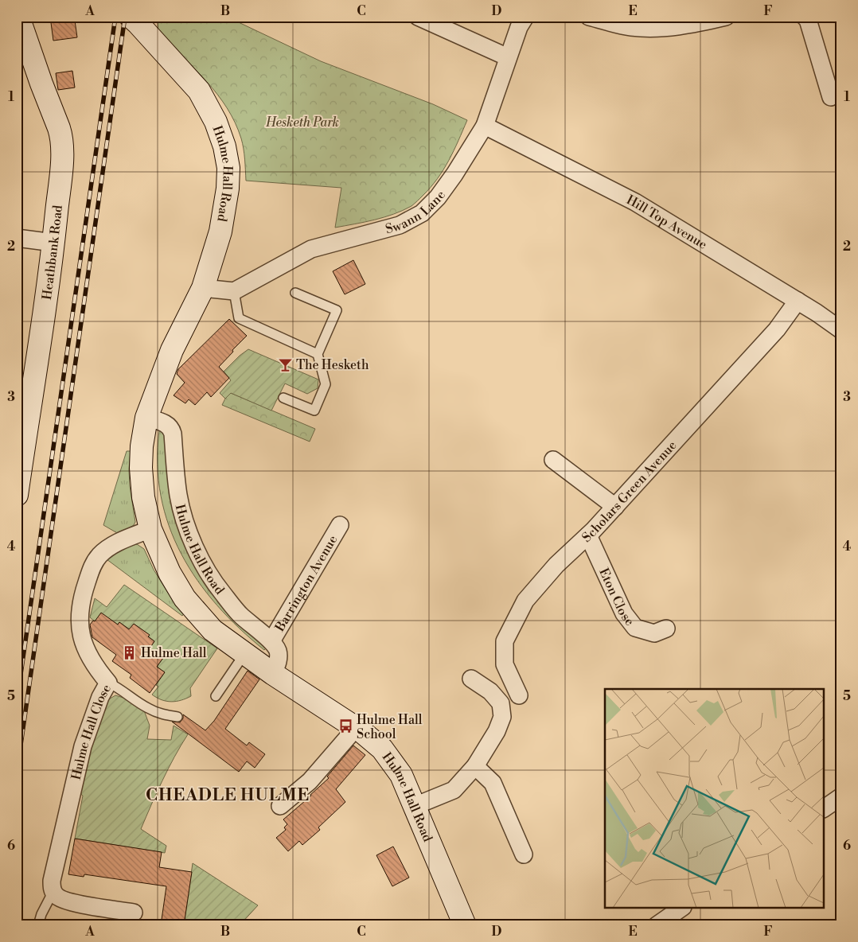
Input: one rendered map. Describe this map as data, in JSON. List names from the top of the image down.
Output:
{
  "streets": {
    "main road": ["Hulme Hall Road", "Heathbank Road"],
    "street": [
      "Swann Lane",
      "Hill Top Avenue",
      "Scholars Green Avenue",
      "Barrington Avenue",
      "Eton Close",
      "Hulme Hall Close"
    ]
  },
  "crossings": [
    ["Hulme Hall Road", "Barrington Avenue"],
    ["Hulme Hall Road", "Hulme Hall Close"],
    ["Swann Lane", "Hill Top Avenue"],
    ["Hill Top Avenue", "Scholars Green Avenue"],
    ["Scholars Green Avenue", "Eton Close"]
  ],
  "districts": ["CHEADLE HULME"],
  "parks": ["Hesketh Park"],
  "places": {
    "bar": ["The Hesketh"],
    "building": ["Hulme Hall"],
    "bus stop": ["Hulme Hall School"]
  },
  "grid": {
    "columns": [
      "A",
      "B",
      "C",
      "D",
      "E",
      "F"
    ],
    "rows": [
      "1",
      "2",
      "3",
      "4",
      "5",
      "6"
    ]
  }
}
